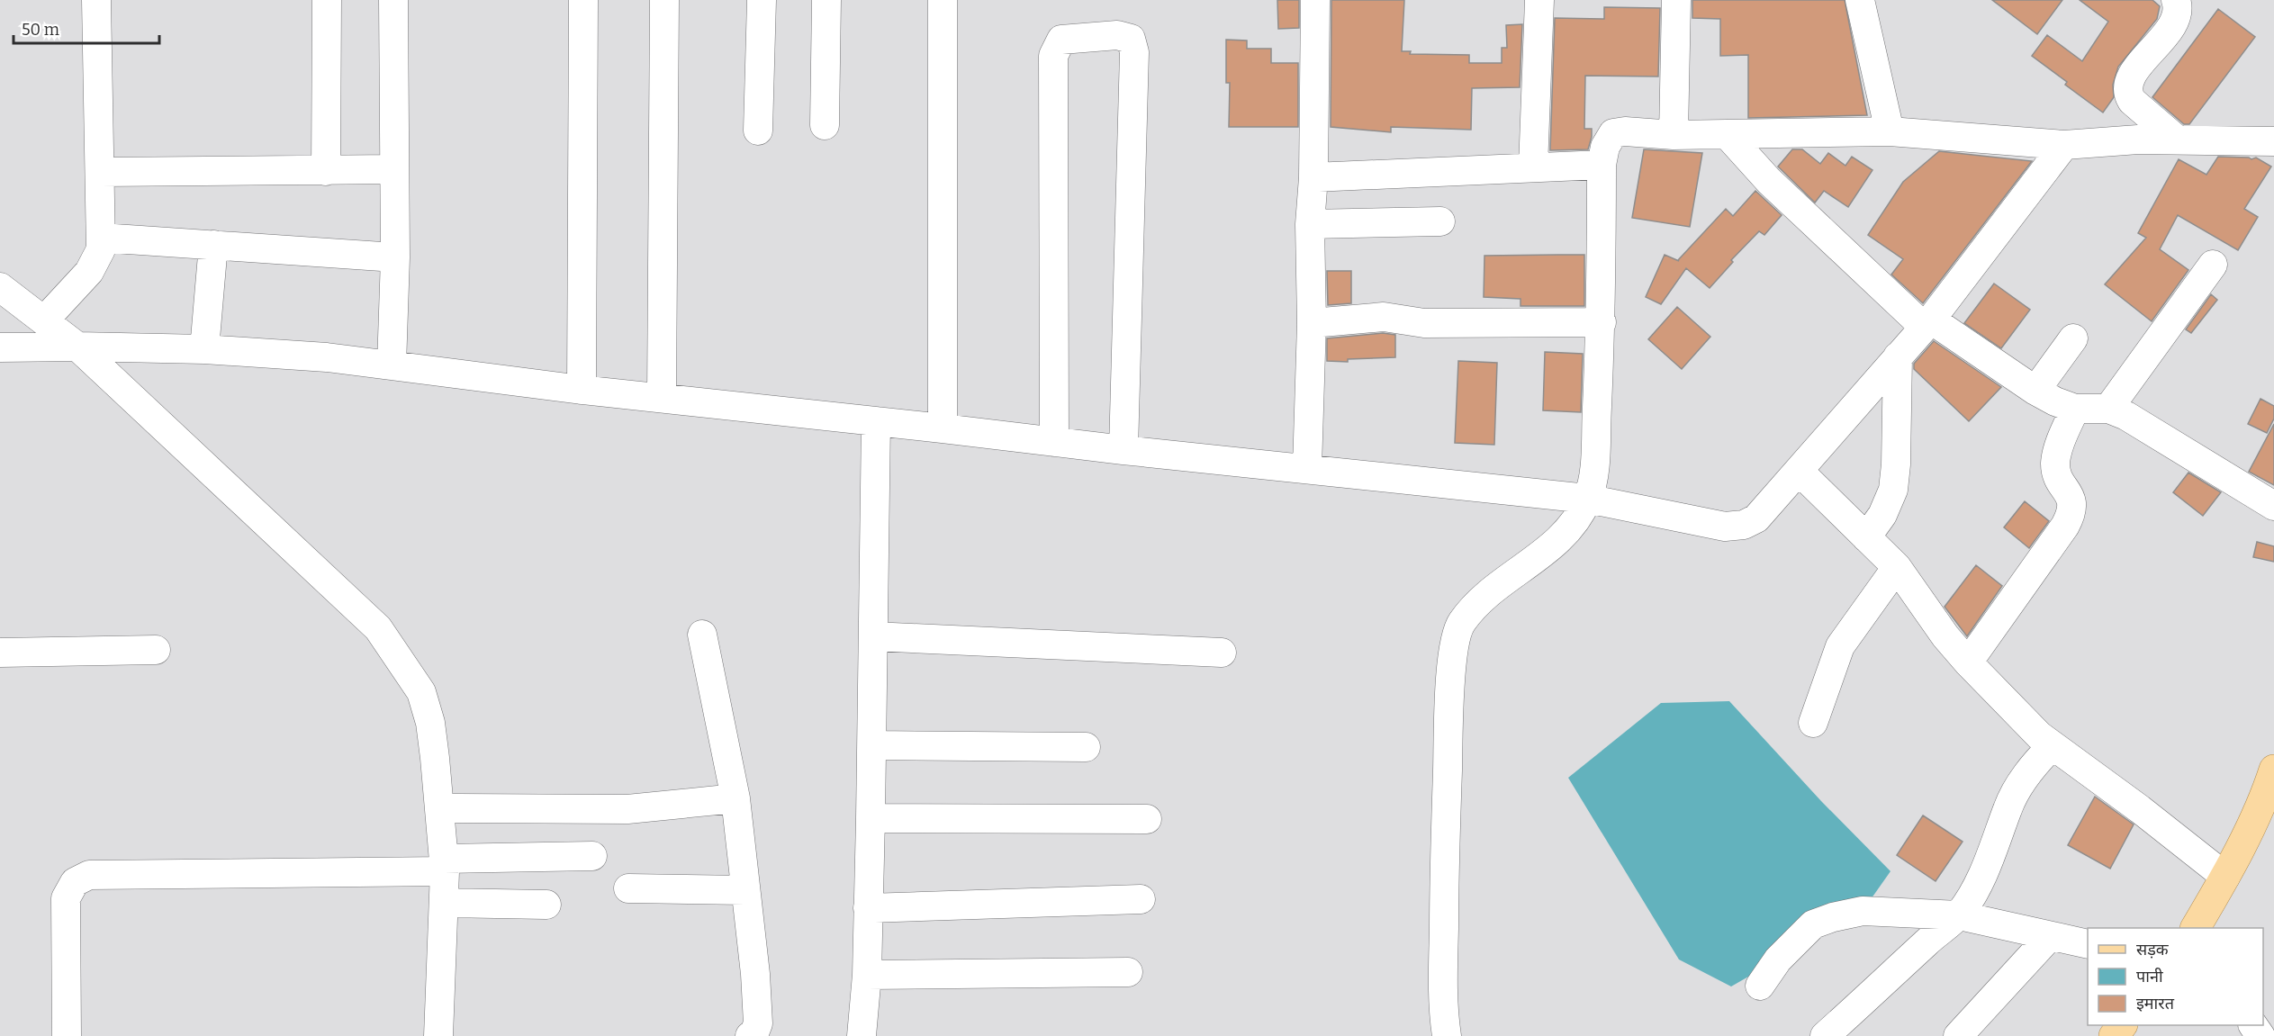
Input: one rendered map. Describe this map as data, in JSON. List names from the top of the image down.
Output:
{
  "legend": ["सड़क", "पानी", "इमारत"],
  "scale_bar": "50 m"
}
